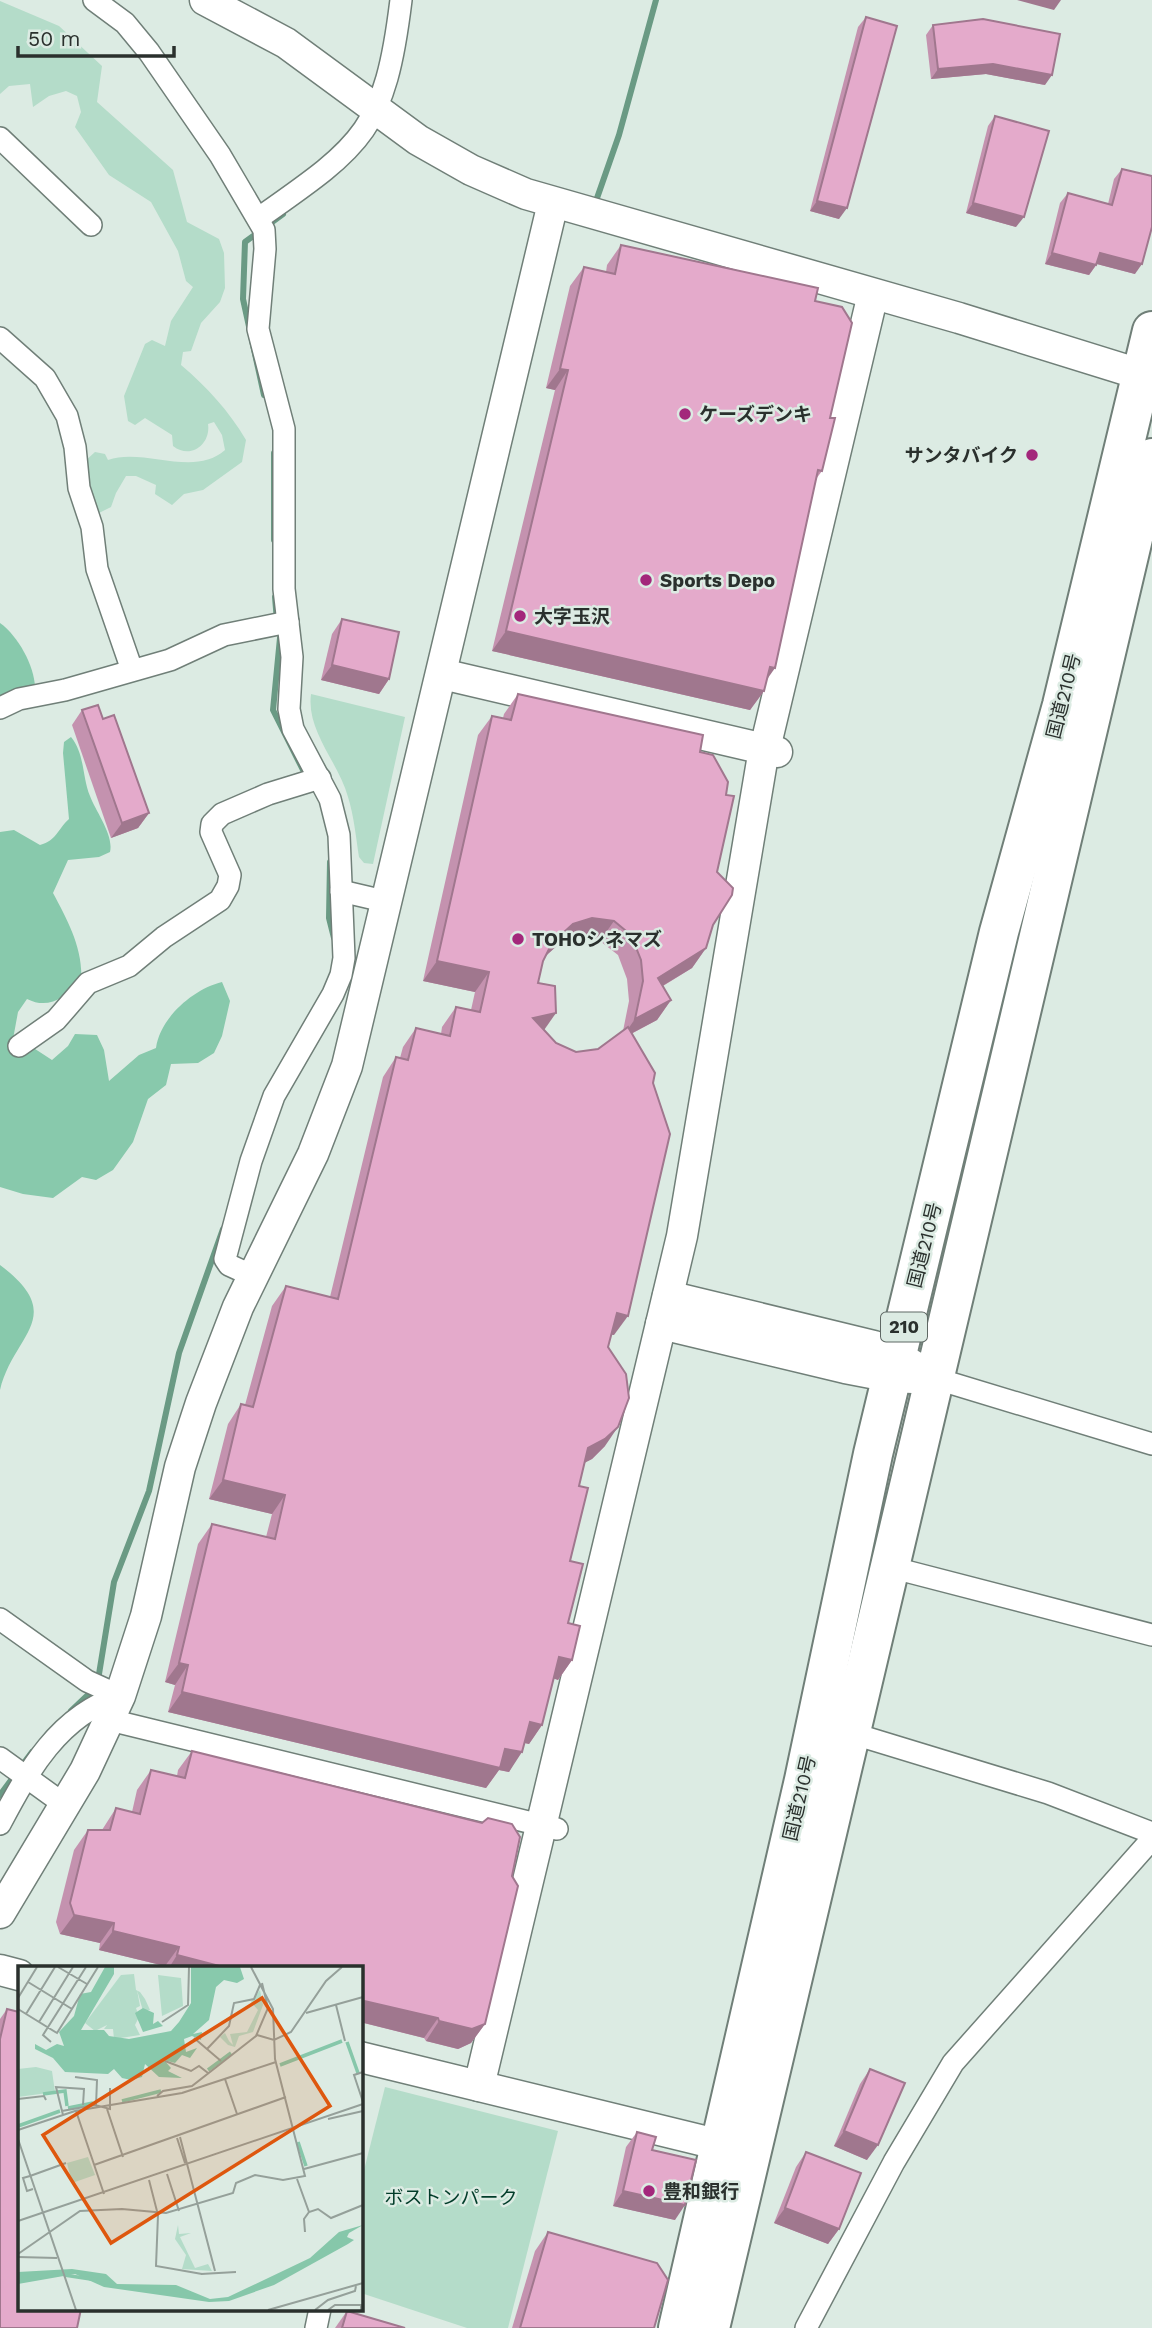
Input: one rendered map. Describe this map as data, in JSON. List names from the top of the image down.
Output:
{
  "streets": {
    "highway": ["国道210号", "210"]
  },
  "parks": ["ボストンパーク"],
  "places": [
    "ケーズデンキ",
    "サンタバイク",
    "Sports Depo",
    "大字玉沢",
    "TOHOシネマズ",
    "豊和銀行"
  ],
  "scale_bar": "50 m"
}
